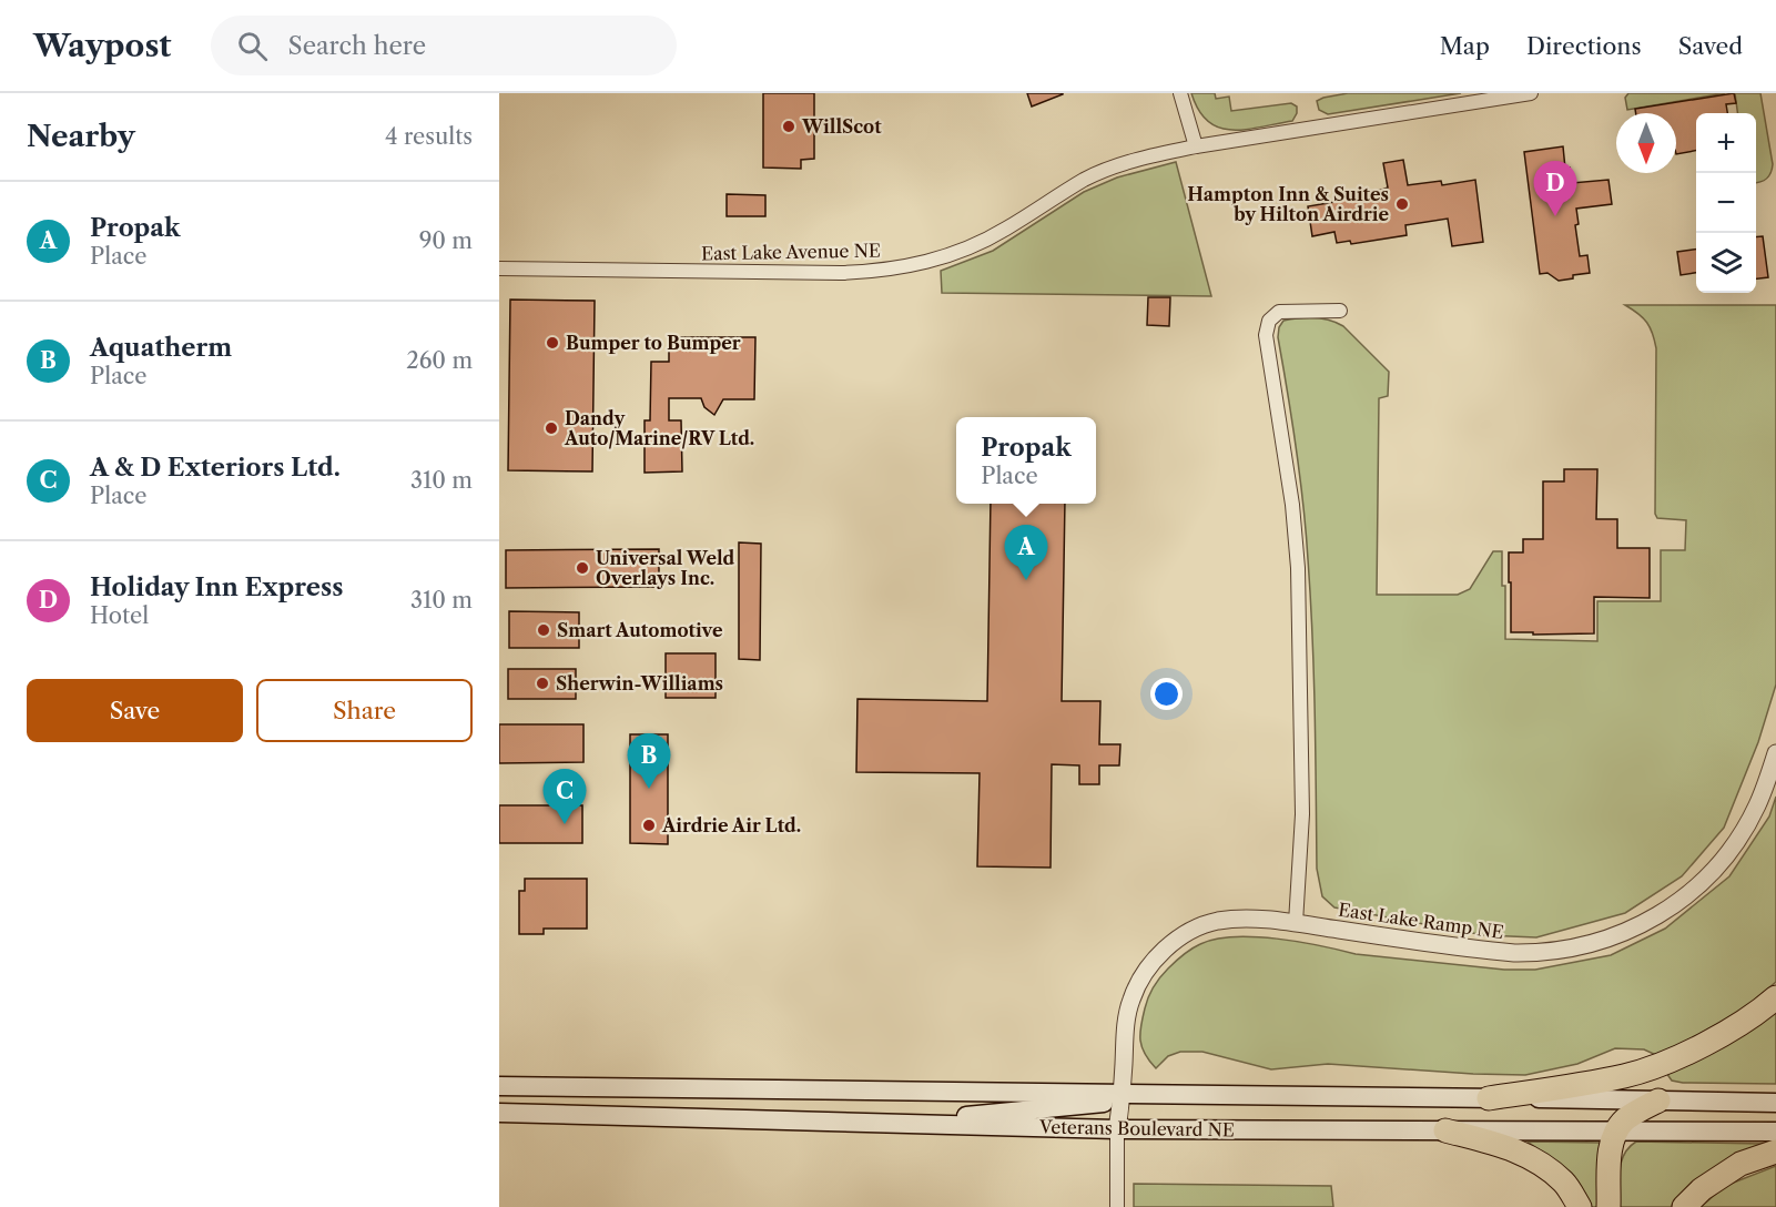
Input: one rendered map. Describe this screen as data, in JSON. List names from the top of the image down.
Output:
{
  "streets": {
    "main road": ["Veterans Boulevard NE"],
    "street": ["East Lake Avenue NE", "East Lake Ramp NE"]
  },
  "crossings": [
    ["East Lake Ramp NE", "Veterans Boulevard NE"]
  ],
  "places": [
    "WillScot",
    "Hampton Inn & Suites by Hilton Airdrie",
    "Bumper to Bumper",
    "Dandy Auto/Marine/RV Ltd.",
    "Universal Weld Overlays Inc.",
    "Smart Automotive",
    "Sherwin-Williams",
    "Airdrie Air Ltd."
  ],
  "north": "bottom",
  "page": {
    "header": "Waypost",
    "search": "Search here",
    "nav": ["Map", "Directions", "Saved"],
    "heading": ["Nearby", "4 results"],
    "map_buttons": ["+", "−"],
    "pins": [
      "D",
      "A",
      "B",
      "C"
    ],
    "list": [
      {
        "mark": "A",
        "name": "Propak",
        "note": "Place",
        "value": "90 m"
      },
      {
        "mark": "B",
        "name": "Aquatherm",
        "note": "Place",
        "value": "260 m"
      },
      {
        "mark": "C",
        "name": "A & D Exteriors Ltd.",
        "note": "Place",
        "value": "310 m"
      },
      {
        "mark": "D",
        "name": "Holiday Inn Express",
        "note": "Hotel",
        "value": "310 m"
      }
    ],
    "popup": ["Propak", "Place"],
    "buttons": ["Save", "Share"]
  }
}
